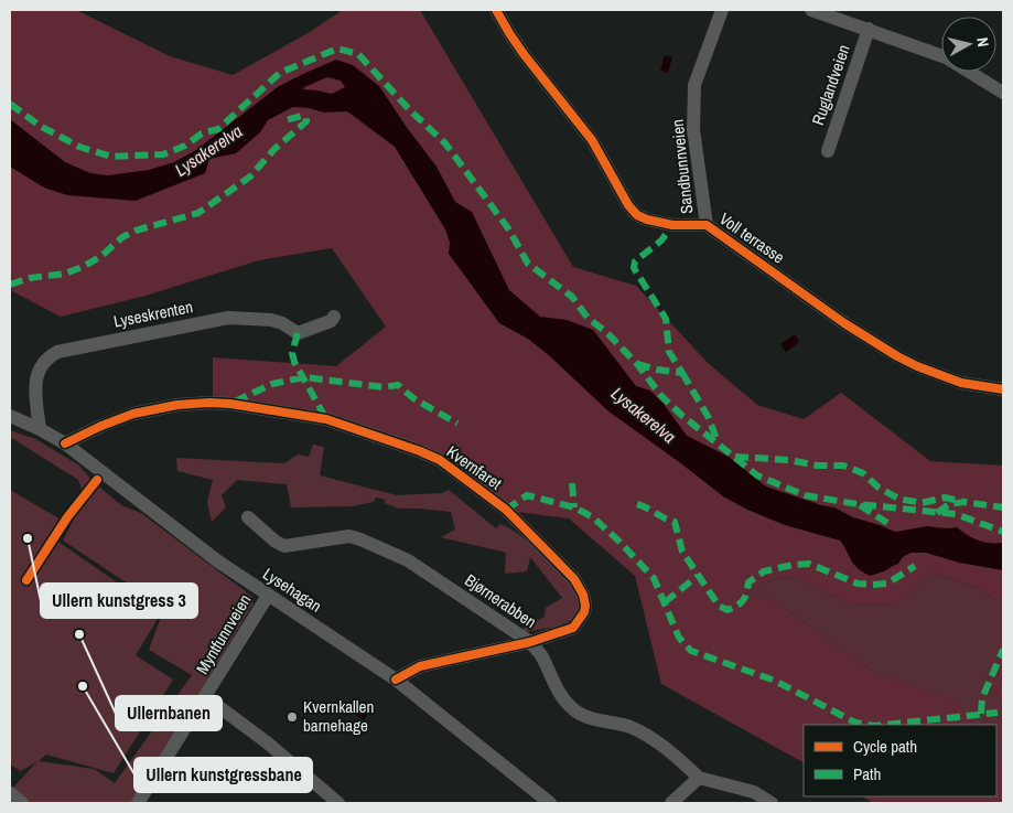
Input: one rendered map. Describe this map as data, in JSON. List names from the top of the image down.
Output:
{
  "streets": {
    "street": [
      "Ruglandveien",
      "Sandbunnveien",
      "Voll terrasse",
      "Lyseskrenten",
      "Kvernfaret",
      "Lysehagan",
      "Bjørnerabben",
      "Myntfunnveien"
    ]
  },
  "crossings": [
    ["Sandbunnveien", "Voll terrasse"],
    ["Lyseskrenten", "Lysehagan"],
    ["Kvernfaret", "Lysehagan"],
    ["Kvernfaret", "Bjørnerabben"],
    ["Lysehagan", "Myntfunnveien"]
  ],
  "water": ["Lysakerelva"],
  "places": [
    "Ullern kunstgress 3",
    "Ullernbanen",
    "Ullern kunstgressbane",
    "Kvernkallen barnehage"
  ],
  "legend": ["Cycle path", "Path"],
  "north": "right"
}
